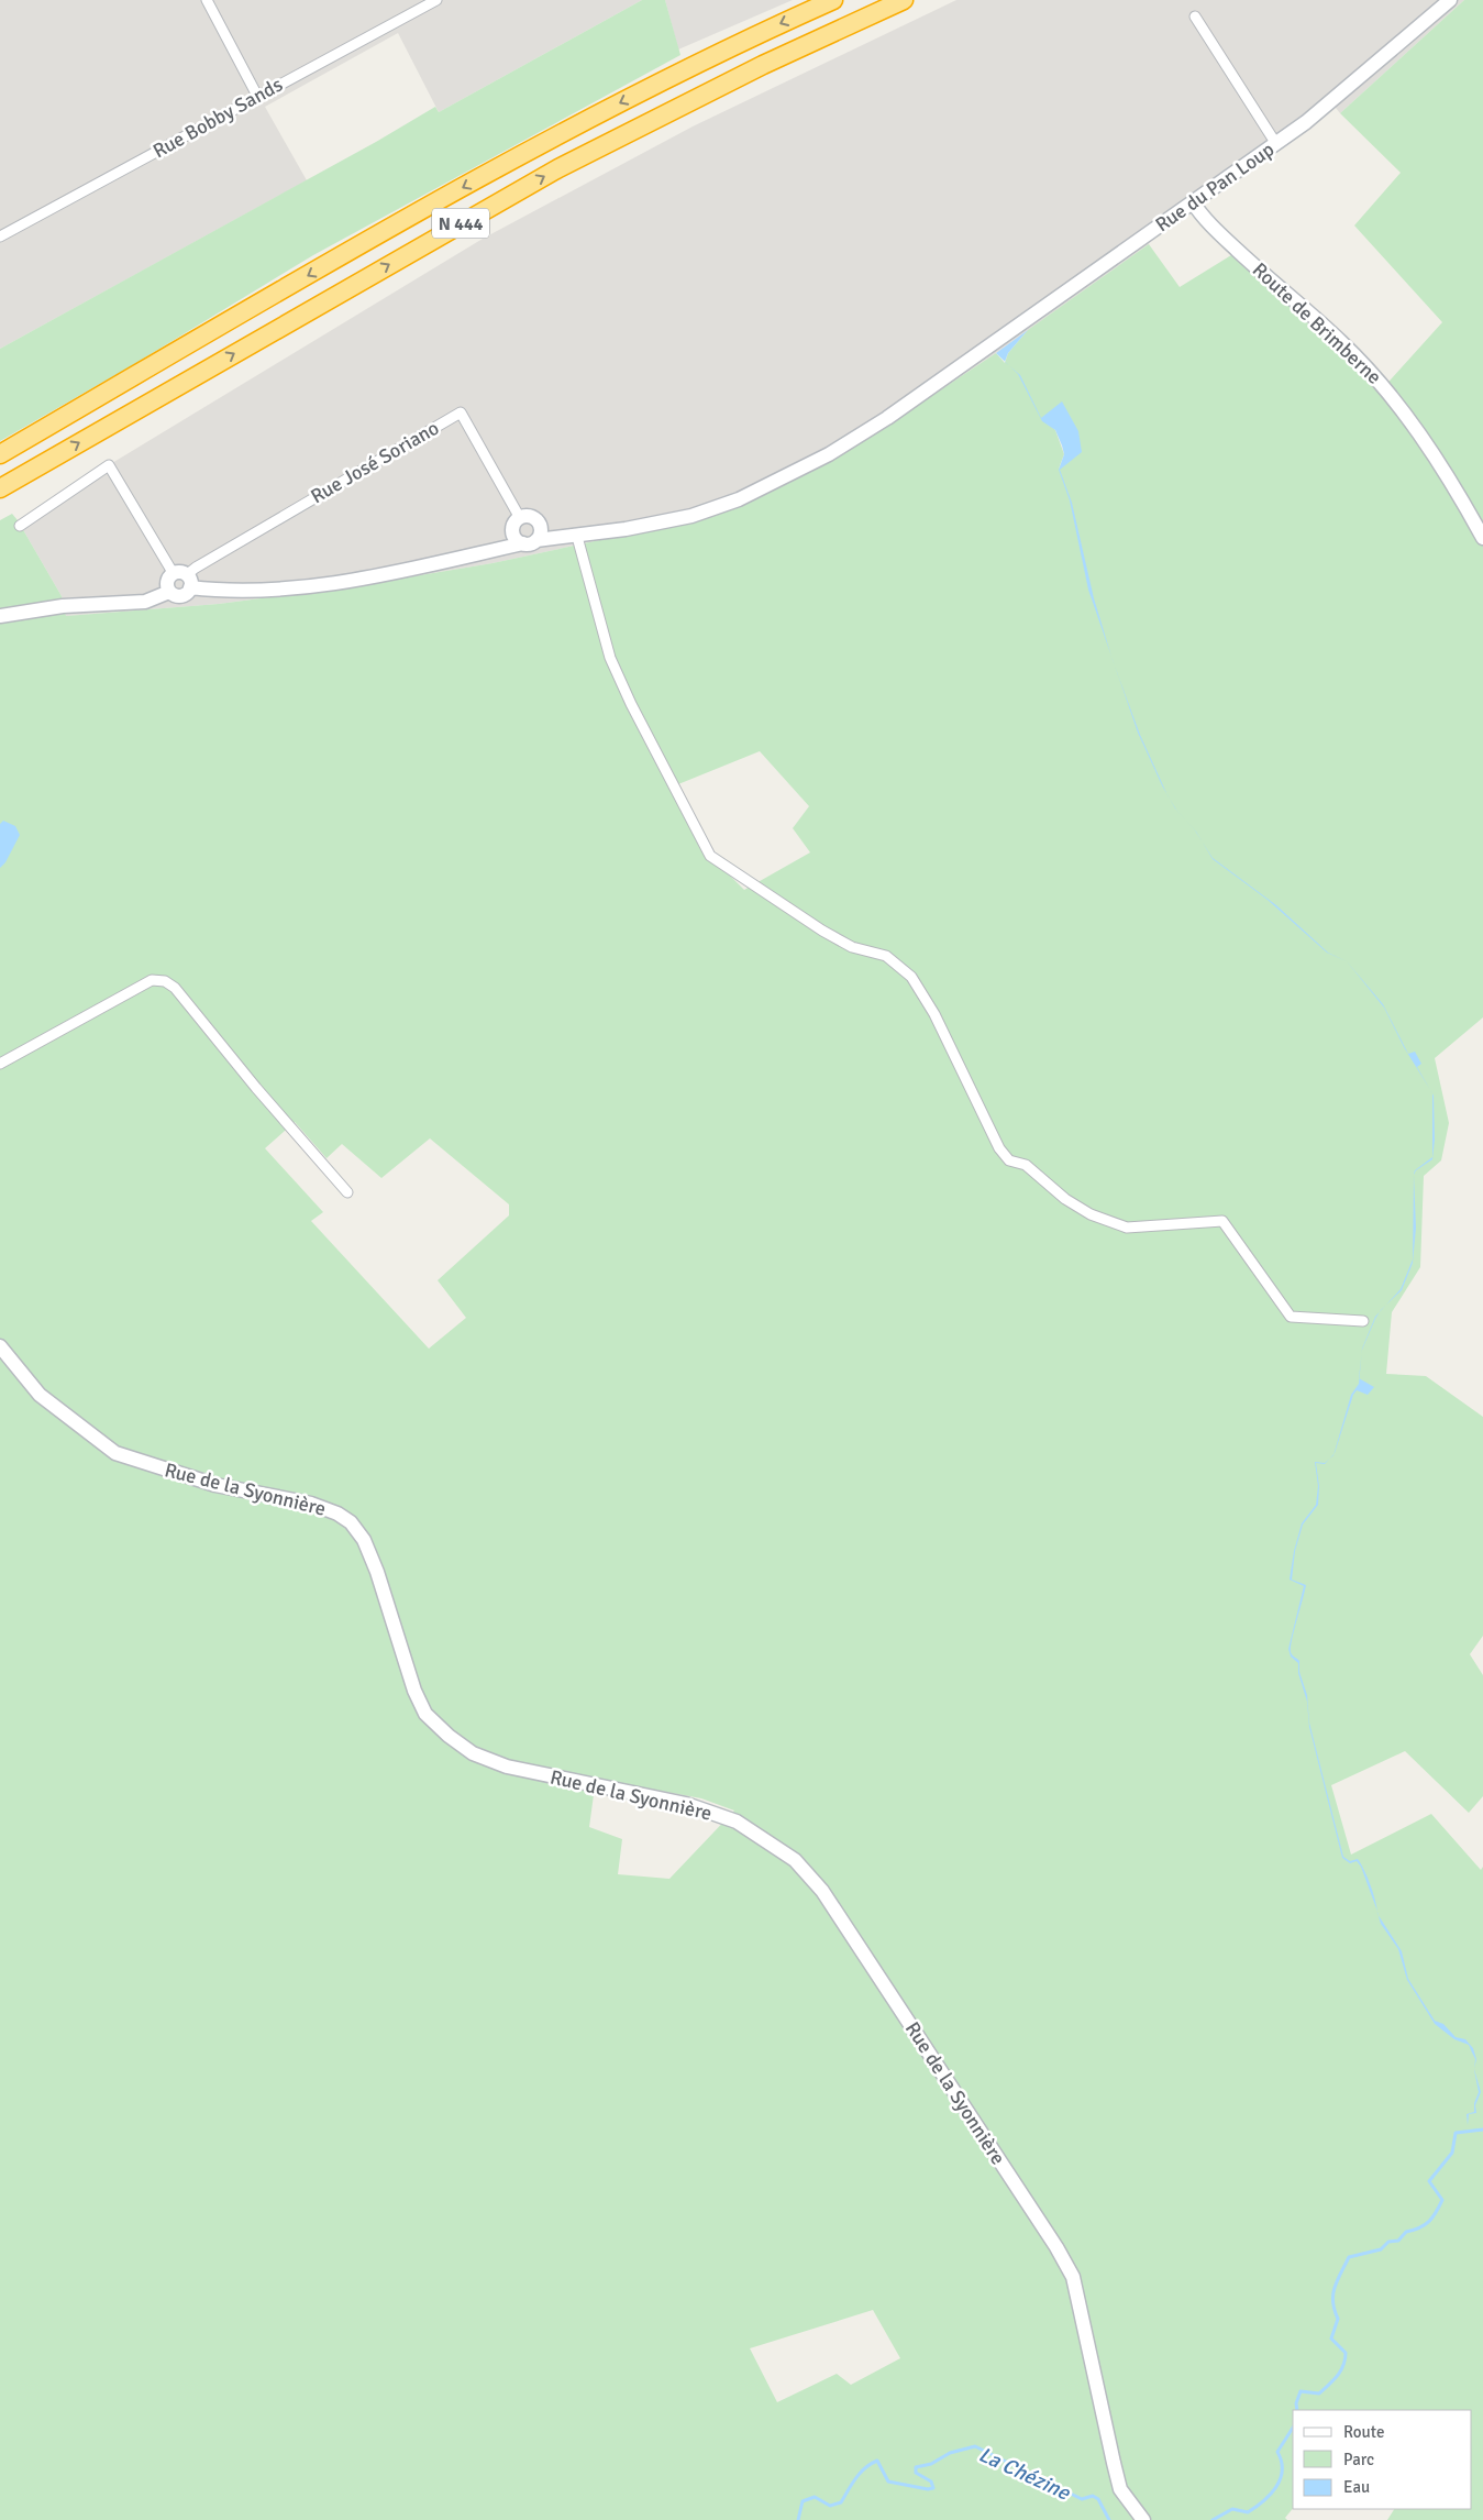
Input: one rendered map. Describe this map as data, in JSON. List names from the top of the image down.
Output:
{
  "streets": {
    "highway": ["N 444"],
    "street": [
      "Rue Bobby Sands",
      "Rue du Pan Loup",
      "Route de Brimberne",
      "Rue José Soriano",
      "Rue de la Syonnière"
    ]
  },
  "crossings": [
    ["Rue du Pan Loup", "Route de Brimberne"],
    ["Rue du Pan Loup", "Rue José Soriano"]
  ],
  "water": ["La Chézine"],
  "legend": ["Route", "Parc", "Eau"]
}
